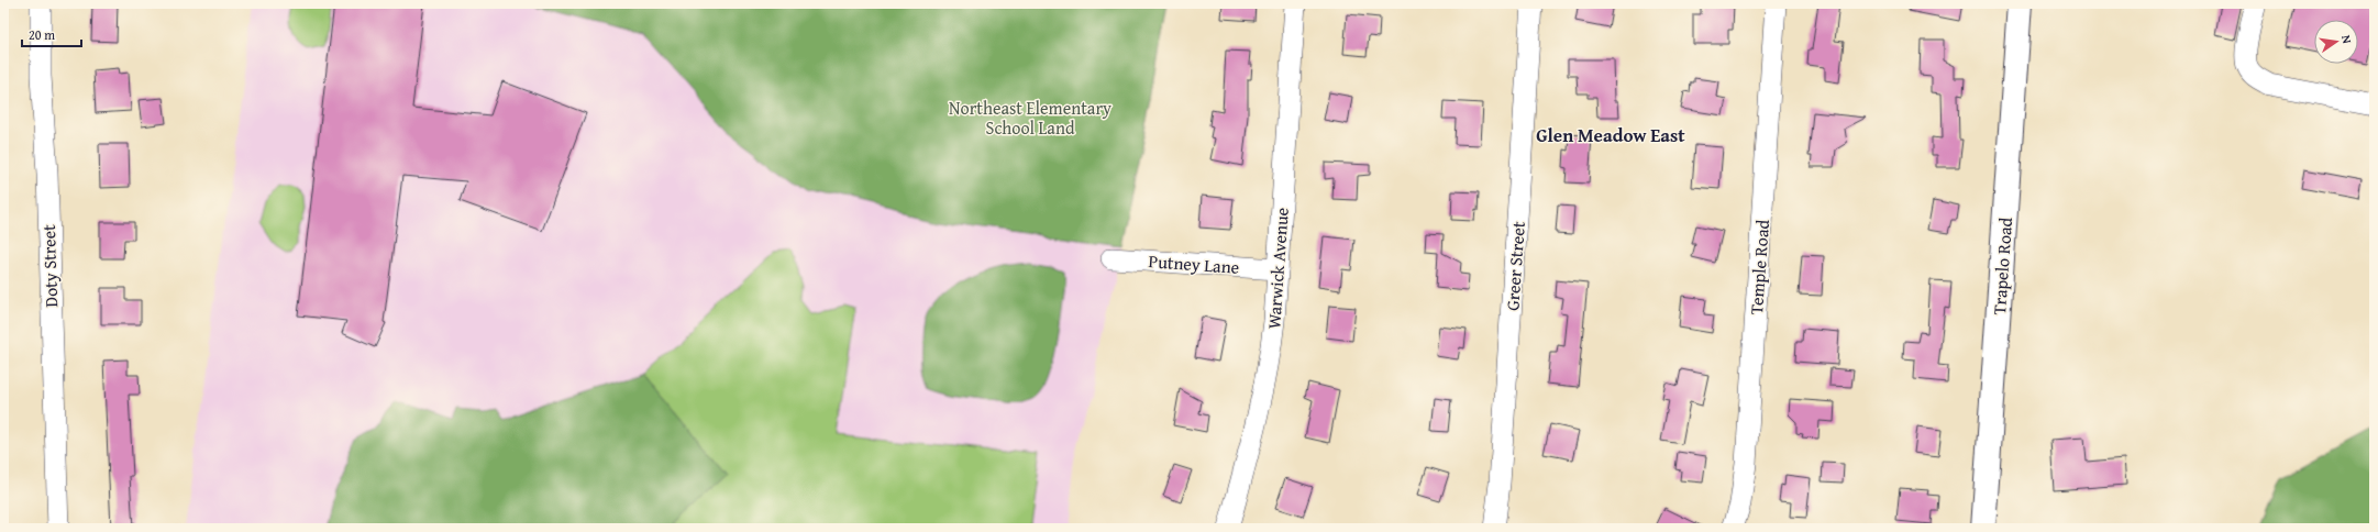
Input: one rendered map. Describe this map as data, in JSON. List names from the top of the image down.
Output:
{
  "streets": {
    "main road": ["Trapelo Road"],
    "street": [
      "Putney Lane",
      "Doty Street",
      "Greer Street",
      "Temple Road",
      "Warwick Avenue"
    ]
  },
  "crossings": [
    ["Putney Lane", "Warwick Avenue"]
  ],
  "districts": ["Glen Meadow East"],
  "parks": ["Northeast Elementary School Land"],
  "scale_bar": "20 m",
  "north": "right"
}
